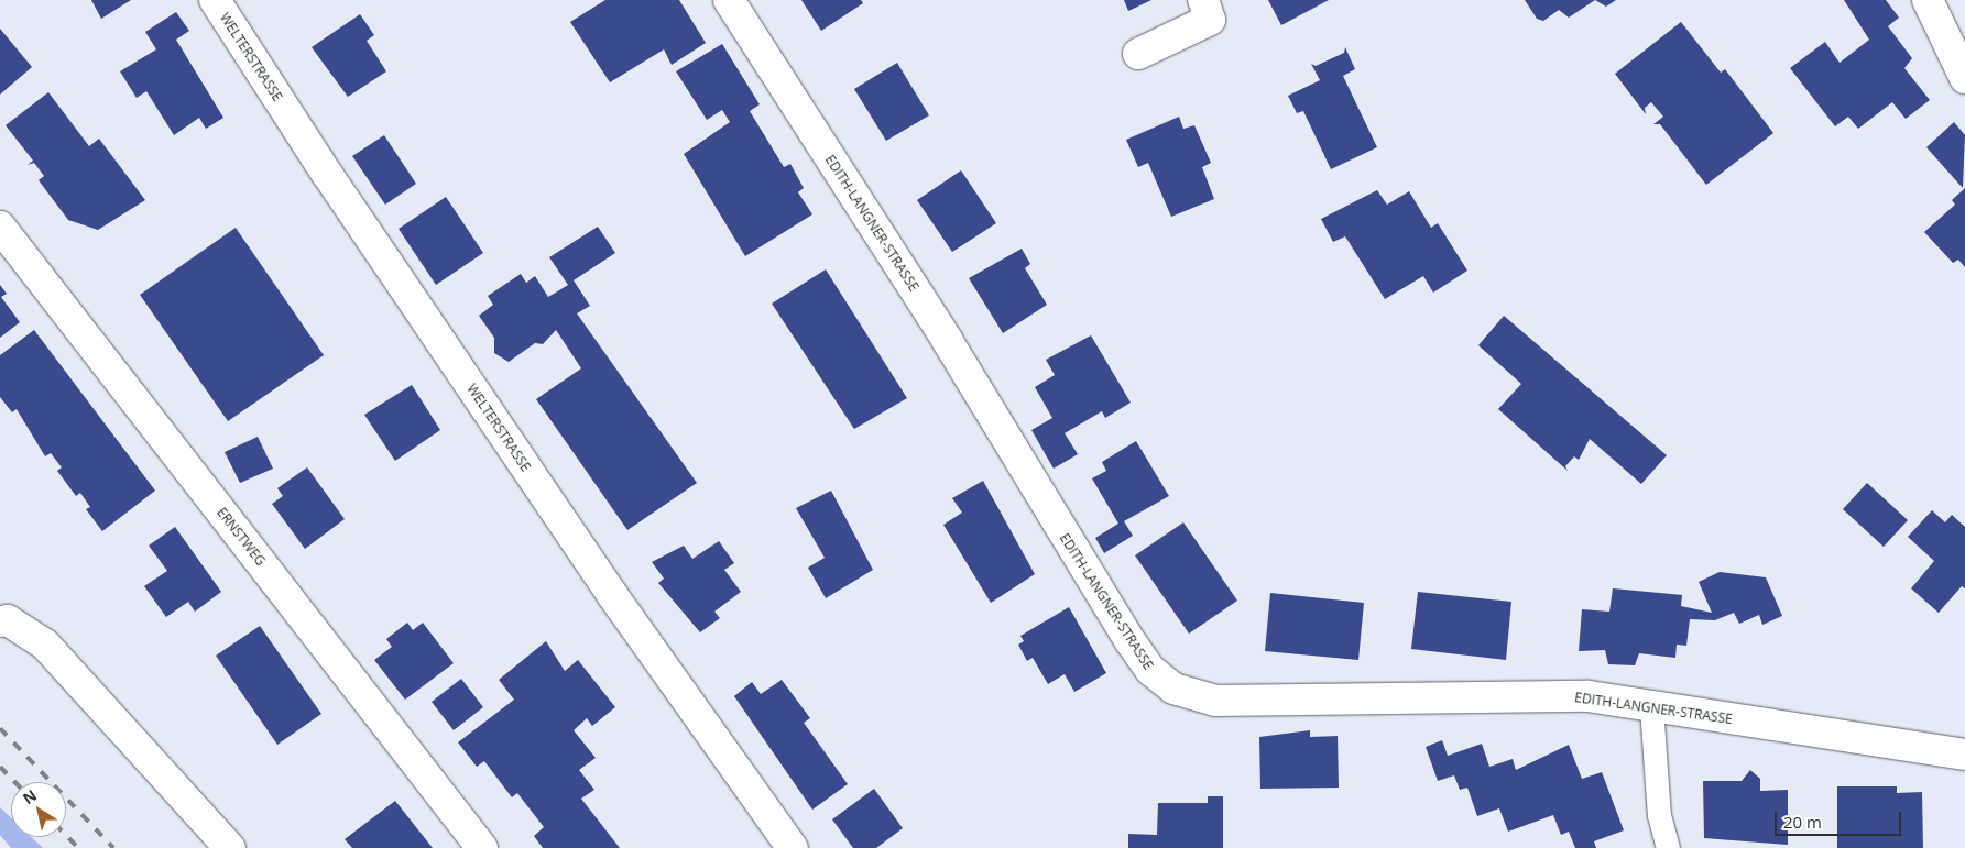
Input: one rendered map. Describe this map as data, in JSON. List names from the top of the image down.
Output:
{
  "streets": {
    "street": ["WELTERSTRASSE", "EDITH-LANGNER-STRASSE", "ERNSTWEG"]
  },
  "scale_bar": "20 m",
  "north": "top left"
}
